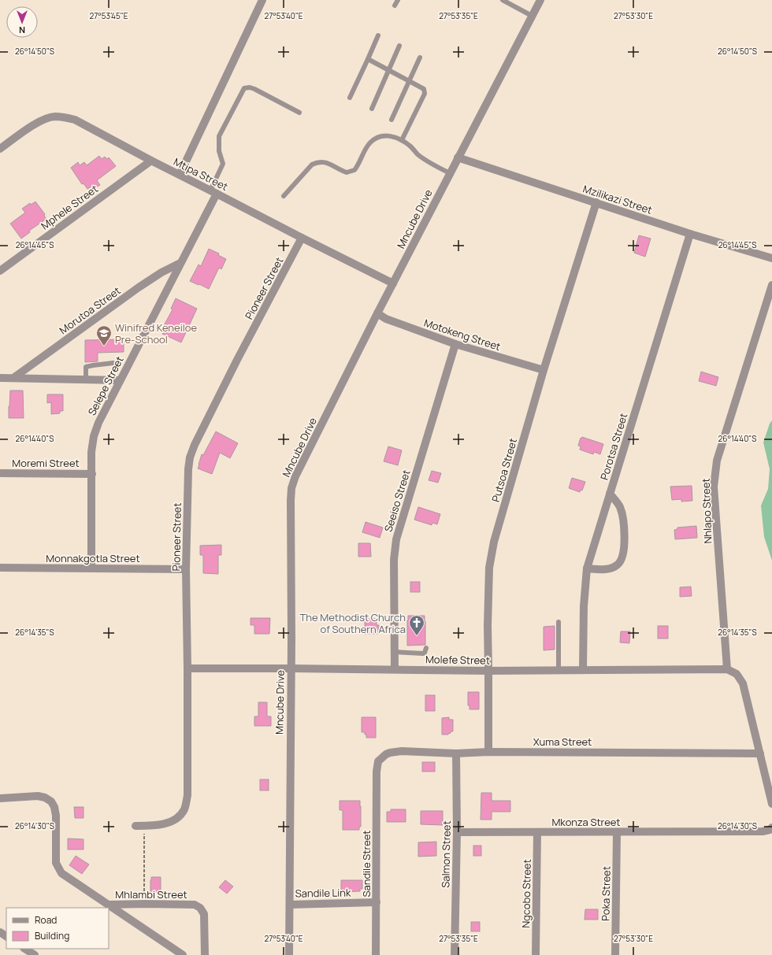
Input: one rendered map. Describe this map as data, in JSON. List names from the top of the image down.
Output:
{
  "streets": {
    "street": [
      "Mtipa Street",
      "Mzilikazi Street",
      "Mphele Street",
      "Mncube Drive",
      "Pioneer Street",
      "Morutoa Street",
      "Motokeng Street",
      "Selepe Street",
      "Porotsa Street",
      "Moremi Street",
      "Putsoa Street",
      "Seeiso Street",
      "Nhlapo Street",
      "Monnakgotla Street",
      "Molefe Street",
      "Xuma Street",
      "Mkonza Street",
      "Salmon Street",
      "Sandile Street",
      "Sandile Link",
      "Ngcobo Street",
      "Poka Street",
      "Mhlambi Street"
    ]
  },
  "crossings": [
    ["Mtipa Street", "Mphele Street"],
    ["Mtipa Street", "Mncube Drive"],
    ["Mtipa Street", "Pioneer Street"],
    ["Mtipa Street", "Selepe Street"],
    ["Mzilikazi Street", "Mncube Drive"],
    ["Mzilikazi Street", "Porotsa Street"],
    ["Mzilikazi Street", "Putsoa Street"],
    ["Mncube Drive", "Motokeng Street"],
    ["Mncube Drive", "Molefe Street"],
    ["Mncube Drive", "Sandile Link"],
    ["Pioneer Street", "Monnakgotla Street"],
    ["Pioneer Street", "Molefe Street"],
    ["Morutoa Street", "Selepe Street"],
    ["Motokeng Street", "Putsoa Street"],
    ["Motokeng Street", "Seeiso Street"],
    ["Selepe Street", "Moremi Street"],
    ["Selepe Street", "Monnakgotla Street"],
    ["Porotsa Street", "Molefe Street"],
    ["Putsoa Street", "Molefe Street"],
    ["Putsoa Street", "Xuma Street"],
    ["Seeiso Street", "Molefe Street"],
    ["Nhlapo Street", "Molefe Street"],
    ["Xuma Street", "Salmon Street"],
    ["Xuma Street", "Sandile Street"],
    ["Mkonza Street", "Salmon Street"],
    ["Mkonza Street", "Ngcobo Street"],
    ["Mkonza Street", "Poka Street"],
    ["Sandile Street", "Sandile Link"]
  ],
  "places": {
    "school or university": ["Winifred Keneiloe Pre-School"],
    "church": ["The Methodist Church of Southern Africa"]
  },
  "legend": ["Road", "Building"],
  "north": "bottom",
  "coordinates": [
    "27°53'45\"E",
    "27°53'40\"E",
    "27°53'35\"E",
    "27°53'30\"E",
    "26°14'50\"S",
    "26°14'45\"S",
    "26°14'40\"S",
    "26°14'35\"S",
    "26°14'30\"S"
  ]
}
